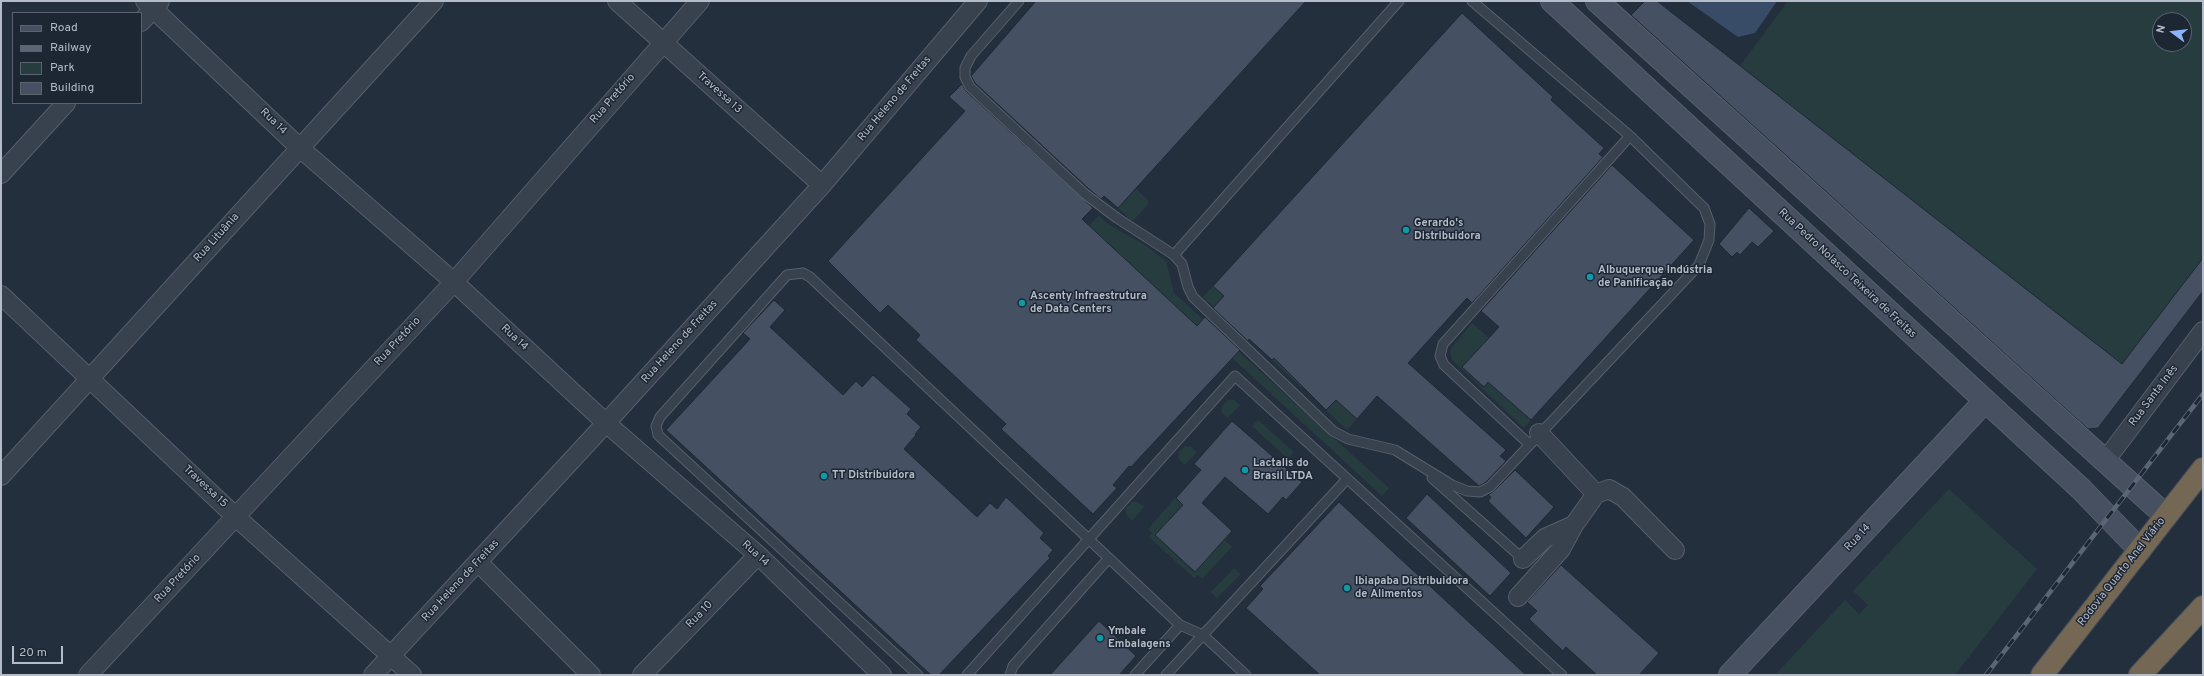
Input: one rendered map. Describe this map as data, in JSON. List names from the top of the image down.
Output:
{
  "streets": {
    "highway": ["Rodovia Quarto Anel Viário"],
    "main road": ["Rua 14", "Rua Pedro Nolasco Teixeira de Freitas"],
    "street": [
      "Travessa 13",
      "Rua Pretório",
      "Rua Heleno de Freitas",
      "Rua Lituânia",
      "Rua Santa Inês",
      "Travessa 15",
      "Rua 10"
    ]
  },
  "crossings": [
    ["Travessa 13", "Rua Pretório"],
    ["Travessa 13", "Rua Heleno de Freitas"],
    ["Rua Pretório", "Rua 14"],
    ["Rua Pretório", "Travessa 15"],
    ["Rua Heleno de Freitas", "Rua 14"],
    ["Rua Heleno de Freitas", "Travessa 15"],
    ["Rua 14", "Rua Lituânia"],
    ["Rua 14", "Rua Pedro Nolasco Teixeira de Freitas"],
    ["Rua 14", "Rua 10"],
    ["Rua Lituânia", "Travessa 15"],
    ["Rua Pedro Nolasco Teixeira de Freitas", "Rodovia Quarto Anel Viário"]
  ],
  "places": [
    "Gerardo's Distribuidora",
    "Albuquerque Indústria de Panificação",
    "Ascenty Infraestrutura de Data Centers",
    "Lactalis do Brasil LTDA",
    "TT Distribuidora",
    "Ibiapaba Distribuidora de Alimentos",
    "Ymbale Embalagens"
  ],
  "legend": [
    "Road",
    "Railway",
    "Park",
    "Building"
  ],
  "scale_bar": "20 m",
  "north": "left"
}
